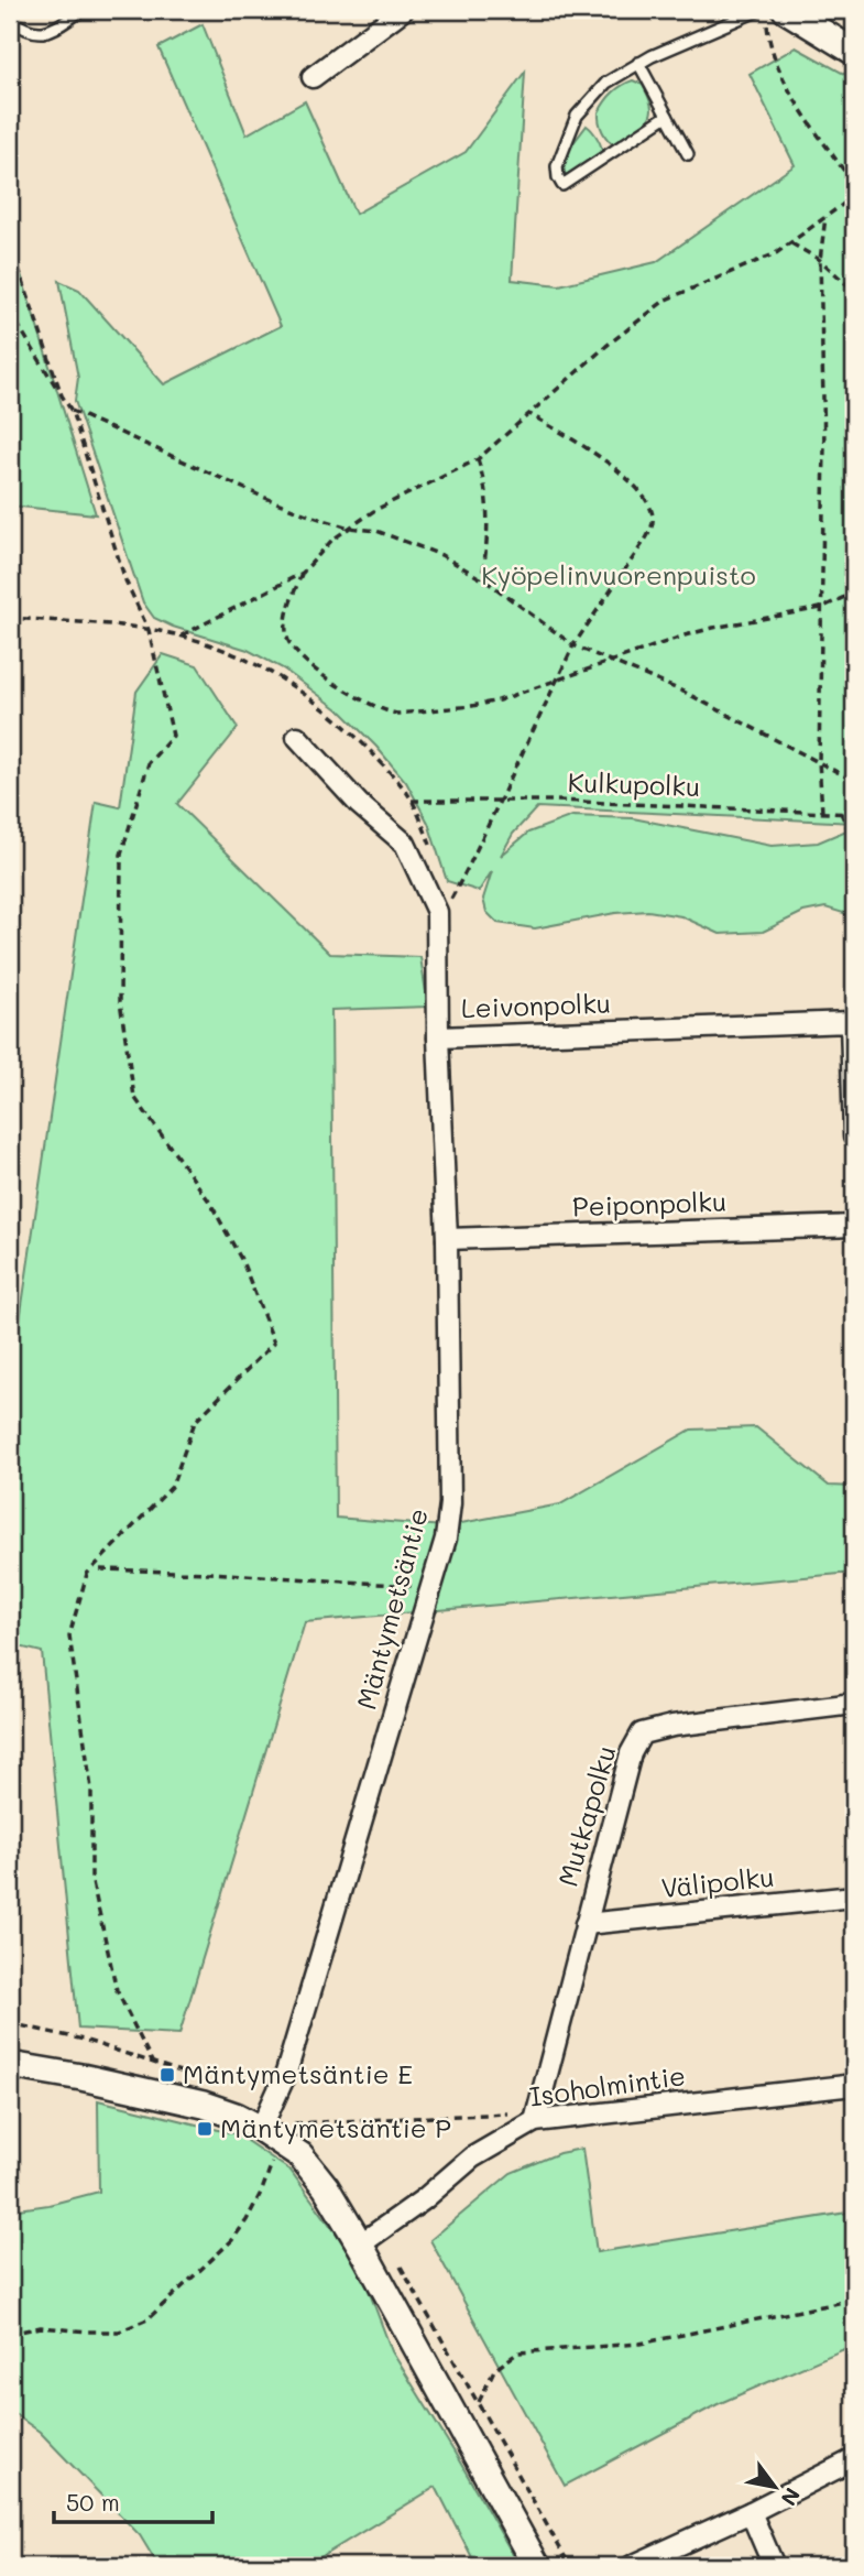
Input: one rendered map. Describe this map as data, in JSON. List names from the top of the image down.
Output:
{
  "streets": {
    "street": [
      "Leivonpolku",
      "Peiponpolku",
      "Mäntymetsäntie",
      "Mutkapolku",
      "Välipolku",
      "Isoholmintie"
    ],
    "path": ["Kulkupolku"]
  },
  "crossings": [
    ["Leivonpolku", "Mäntymetsäntie"],
    ["Peiponpolku", "Mäntymetsäntie"],
    ["Mutkapolku", "Välipolku"],
    ["Mutkapolku", "Isoholmintie"]
  ],
  "parks": ["Kyöpelinvuorenpuisto"],
  "places": {
    "transit": ["Mäntymetsäntie E", "Mäntymetsäntie P"]
  },
  "scale_bar": "50 m",
  "north": "bottom right"
}
